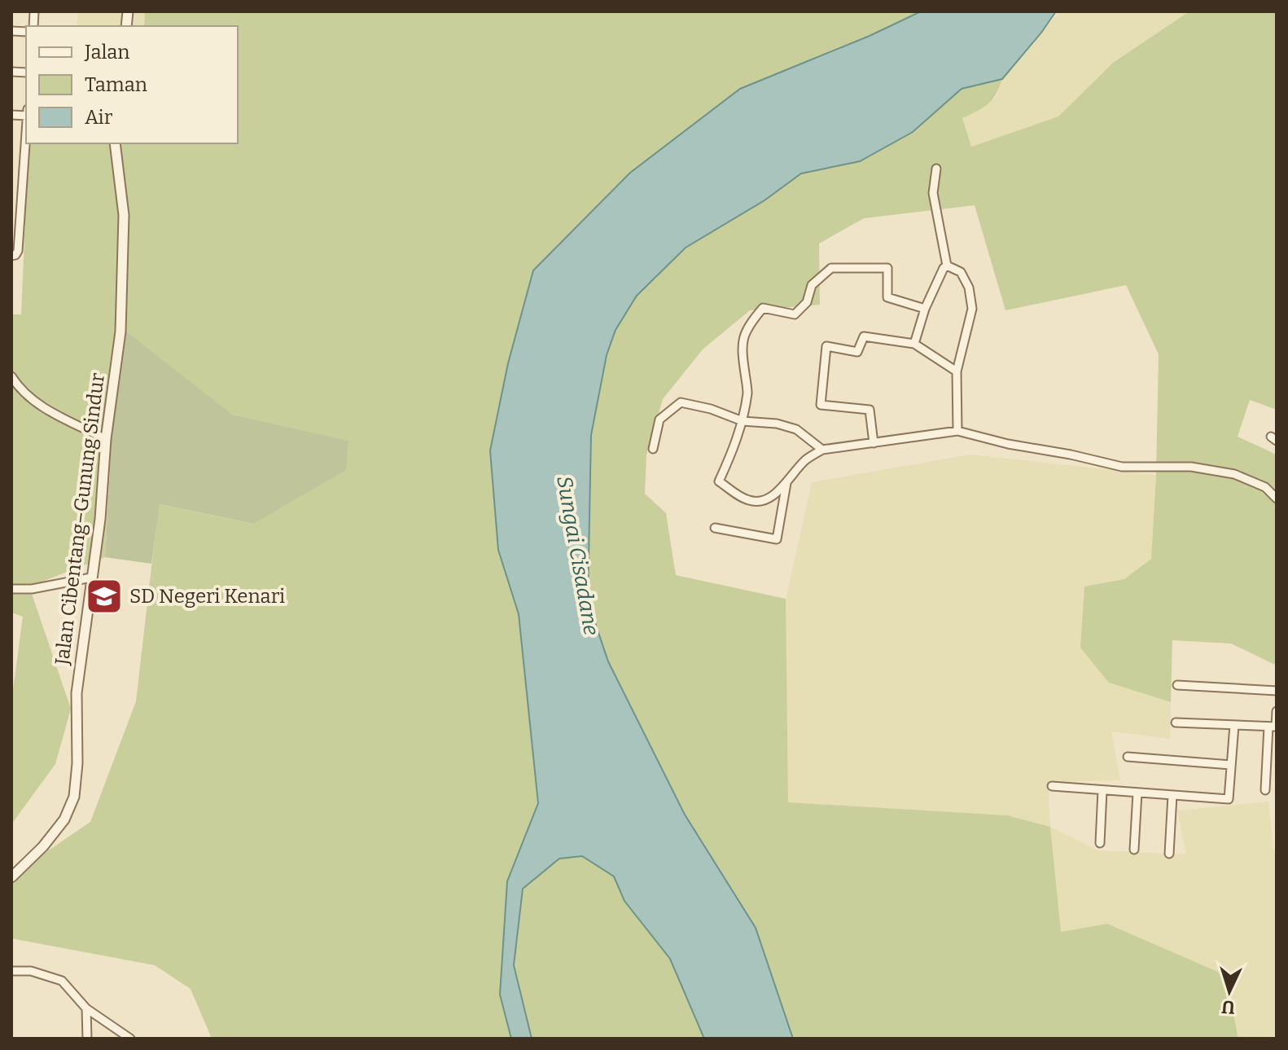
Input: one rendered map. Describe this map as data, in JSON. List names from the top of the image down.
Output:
{
  "streets": {
    "street": ["Jalan Cibentang–Gunung Sindur"]
  },
  "water": ["Sungai Cisadane"],
  "places": {
    "school or university": ["SD Negeri Kenari"]
  },
  "legend": ["Jalan", "Taman", "Air"],
  "north": "bottom"
}
